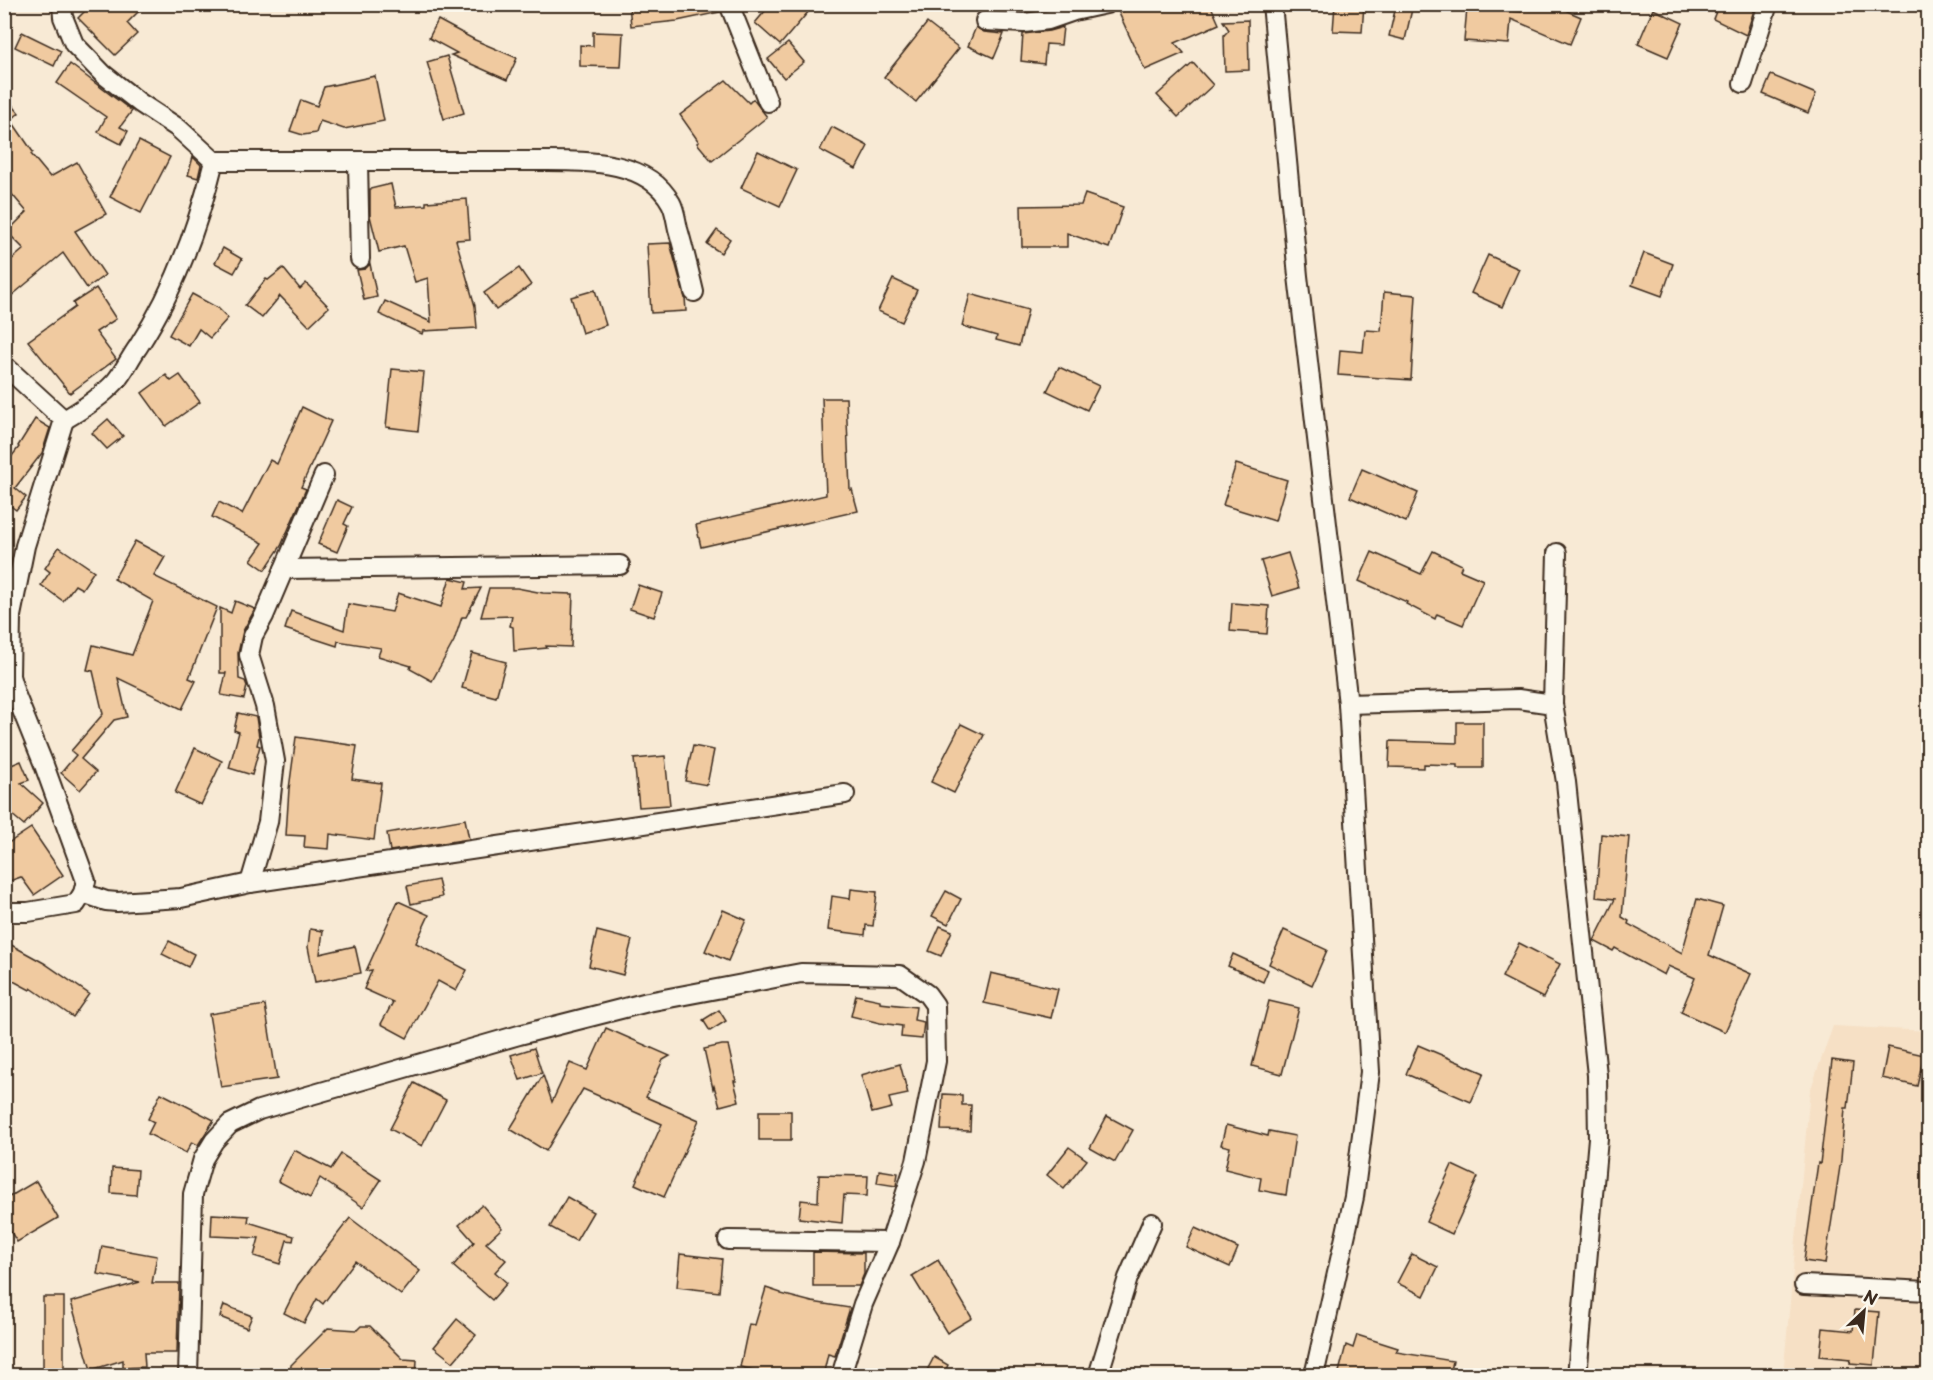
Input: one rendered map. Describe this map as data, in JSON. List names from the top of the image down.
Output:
{
  "north": "top right"
}
